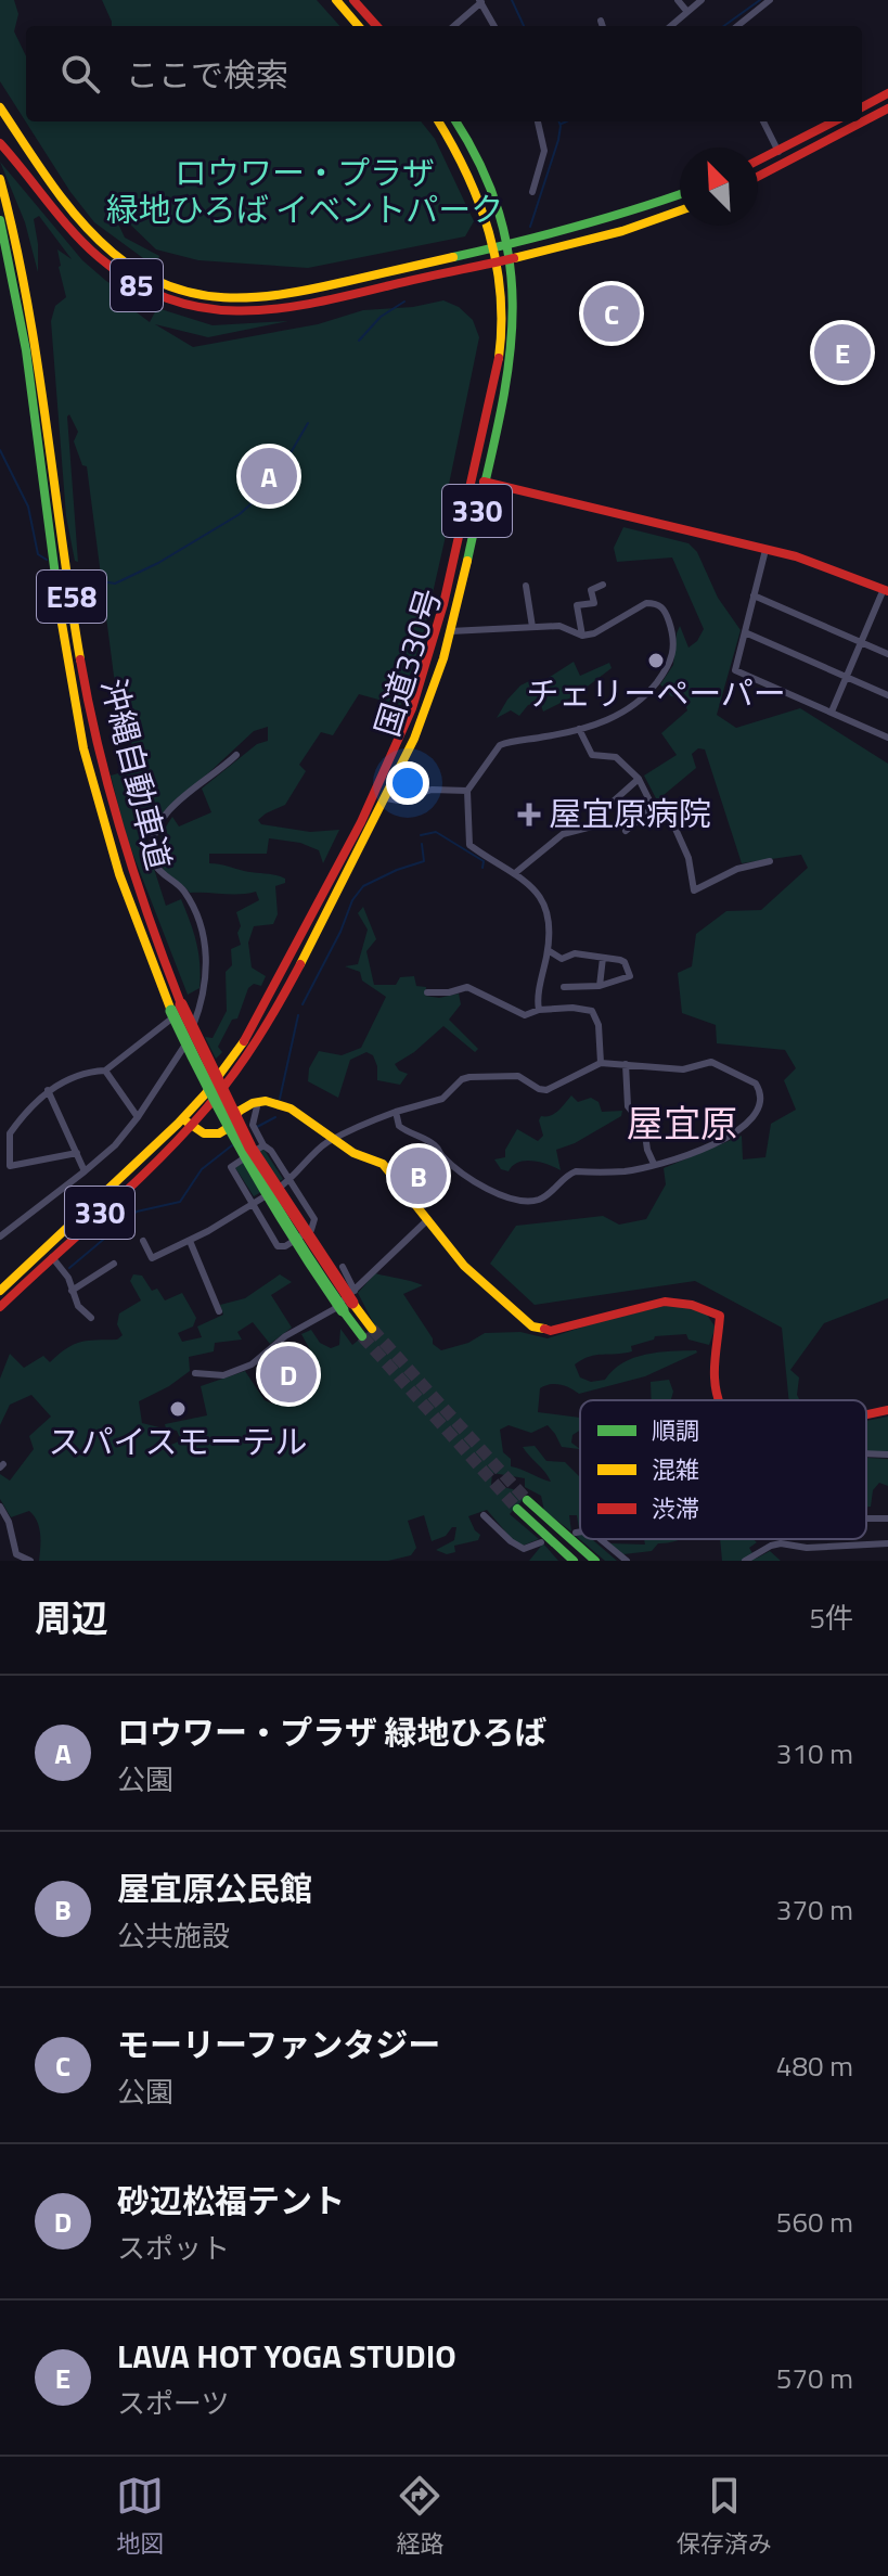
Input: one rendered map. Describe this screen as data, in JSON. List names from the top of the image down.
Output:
{
  "streets": {
    "main road": [
      "85",
      "330",
      "E58",
      "国道330号",
      "沖縄自動車道"
    ]
  },
  "crossings": [
    ["85", "国道330号"]
  ],
  "districts": ["屋宜原"],
  "parks": ["ロウワー・プラザ 緑地ひろば イベントパーク"],
  "places": {
    "other": ["チェリーペーパー", "スパイスモーテル"],
    "health": ["屋宜原病院"]
  },
  "legend": ["順調", "混雑", "渋滞"],
  "north": "top left",
  "page": {
    "search": "ここで検索",
    "pins": [
      "C",
      "E",
      "A",
      "B",
      "D"
    ],
    "heading": ["周辺", "5件"],
    "list": [
      {
        "mark": "A",
        "name": "ロウワー・プラザ 緑地ひろば",
        "note": "公園",
        "value": "310 m"
      },
      {
        "mark": "B",
        "name": "屋宜原公民館",
        "note": "公共施設",
        "value": "370 m"
      },
      {
        "mark": "C",
        "name": "モーリーファンタジー",
        "note": "公園",
        "value": "480 m"
      },
      {
        "mark": "D",
        "name": "砂辺松福テント",
        "note": "スポット",
        "value": "560 m"
      },
      {
        "mark": "E",
        "name": "LAVA HOT YOGA STUDIO",
        "note": "スポーツ",
        "value": "570 m"
      }
    ],
    "nav": ["地図", "経路", "保存済み"]
  }
}
